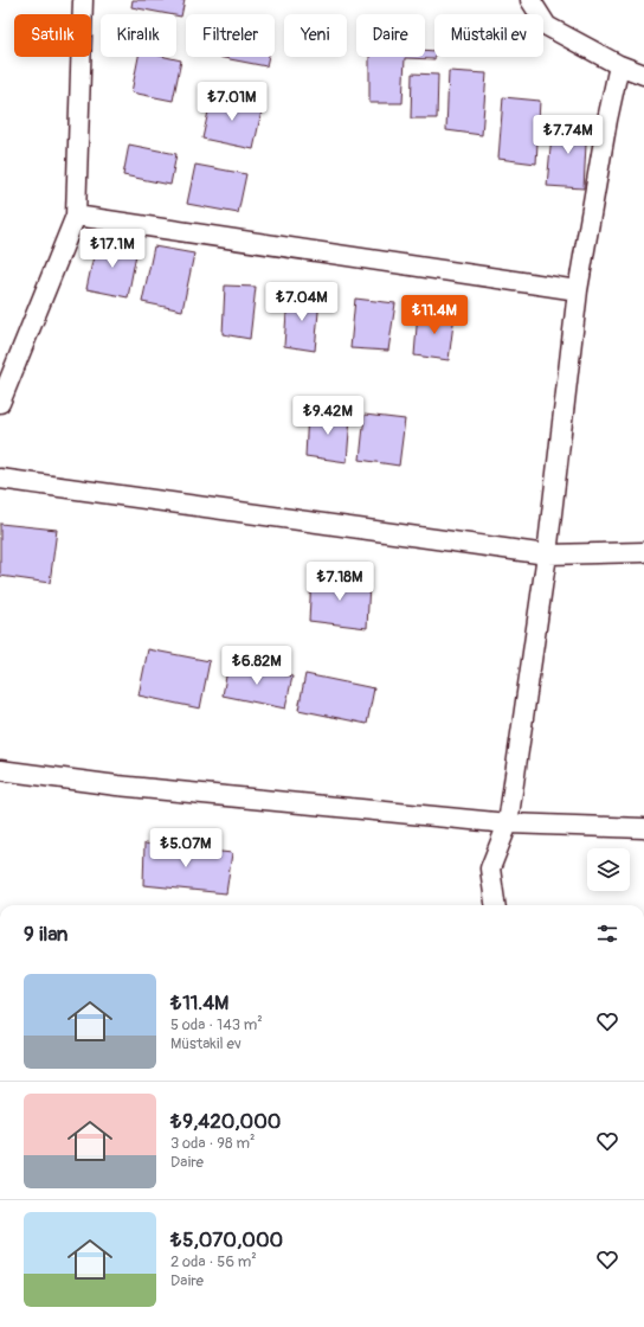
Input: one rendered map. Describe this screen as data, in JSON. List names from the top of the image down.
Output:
{
  "page": {
    "chip": [
      "Satılık",
      "Kiralık",
      "Filtreler",
      "Yeni",
      "Daire",
      "Müstakil ev"
    ],
    "price": [
      "₺7.01M",
      "₺7.74M",
      "₺17.1M",
      "₺7.04M",
      "₺11.4M",
      "₺9.42M",
      "₺7.18M",
      "₺6.82M",
      "₺5.07M"
    ],
    "heading": "9 ilan",
    "list": [
      {
        "name": "₺11.4M",
        "note": "5 oda · 143 m² · Müstakil ev"
      },
      {
        "name": "₺9,420,000",
        "note": "3 oda · 98 m² · Daire"
      },
      {
        "name": "₺5,070,000",
        "note": "2 oda · 56 m² · Daire"
      }
    ]
  }
}
